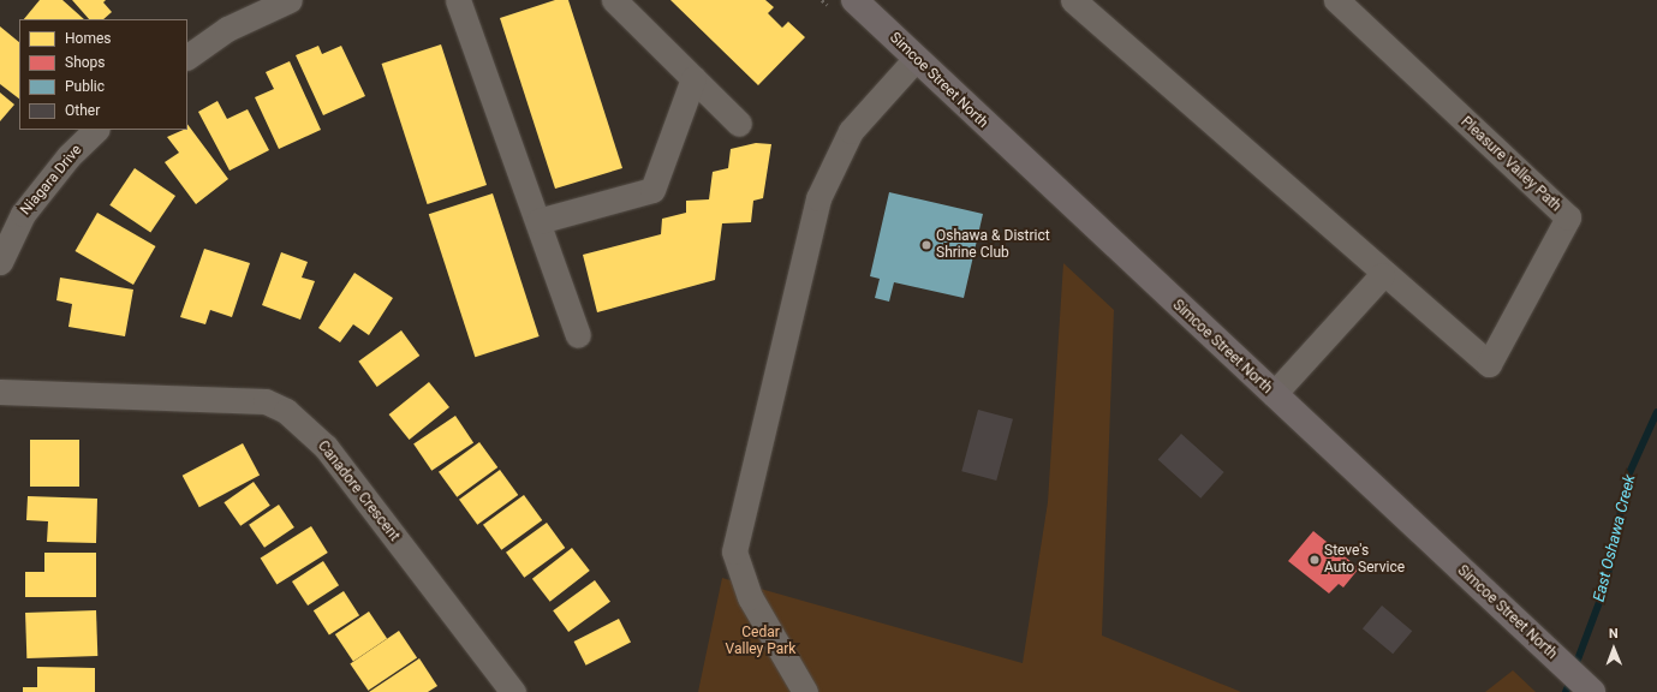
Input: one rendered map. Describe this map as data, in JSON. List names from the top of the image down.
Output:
{
  "streets": {
    "main road": ["Simcoe Street North"],
    "street": ["Pleasure Valley Path", "Niagara Drive", "Canadore Crescent"]
  },
  "water": ["East Oshawa Creek"],
  "parks": ["Cedar Valley Park"],
  "places": ["Oshawa & District Shrine Club", "Steve's Auto Service"],
  "legend": [
    "Homes",
    "Shops",
    "Public",
    "Other"
  ],
  "north": "top"
}
